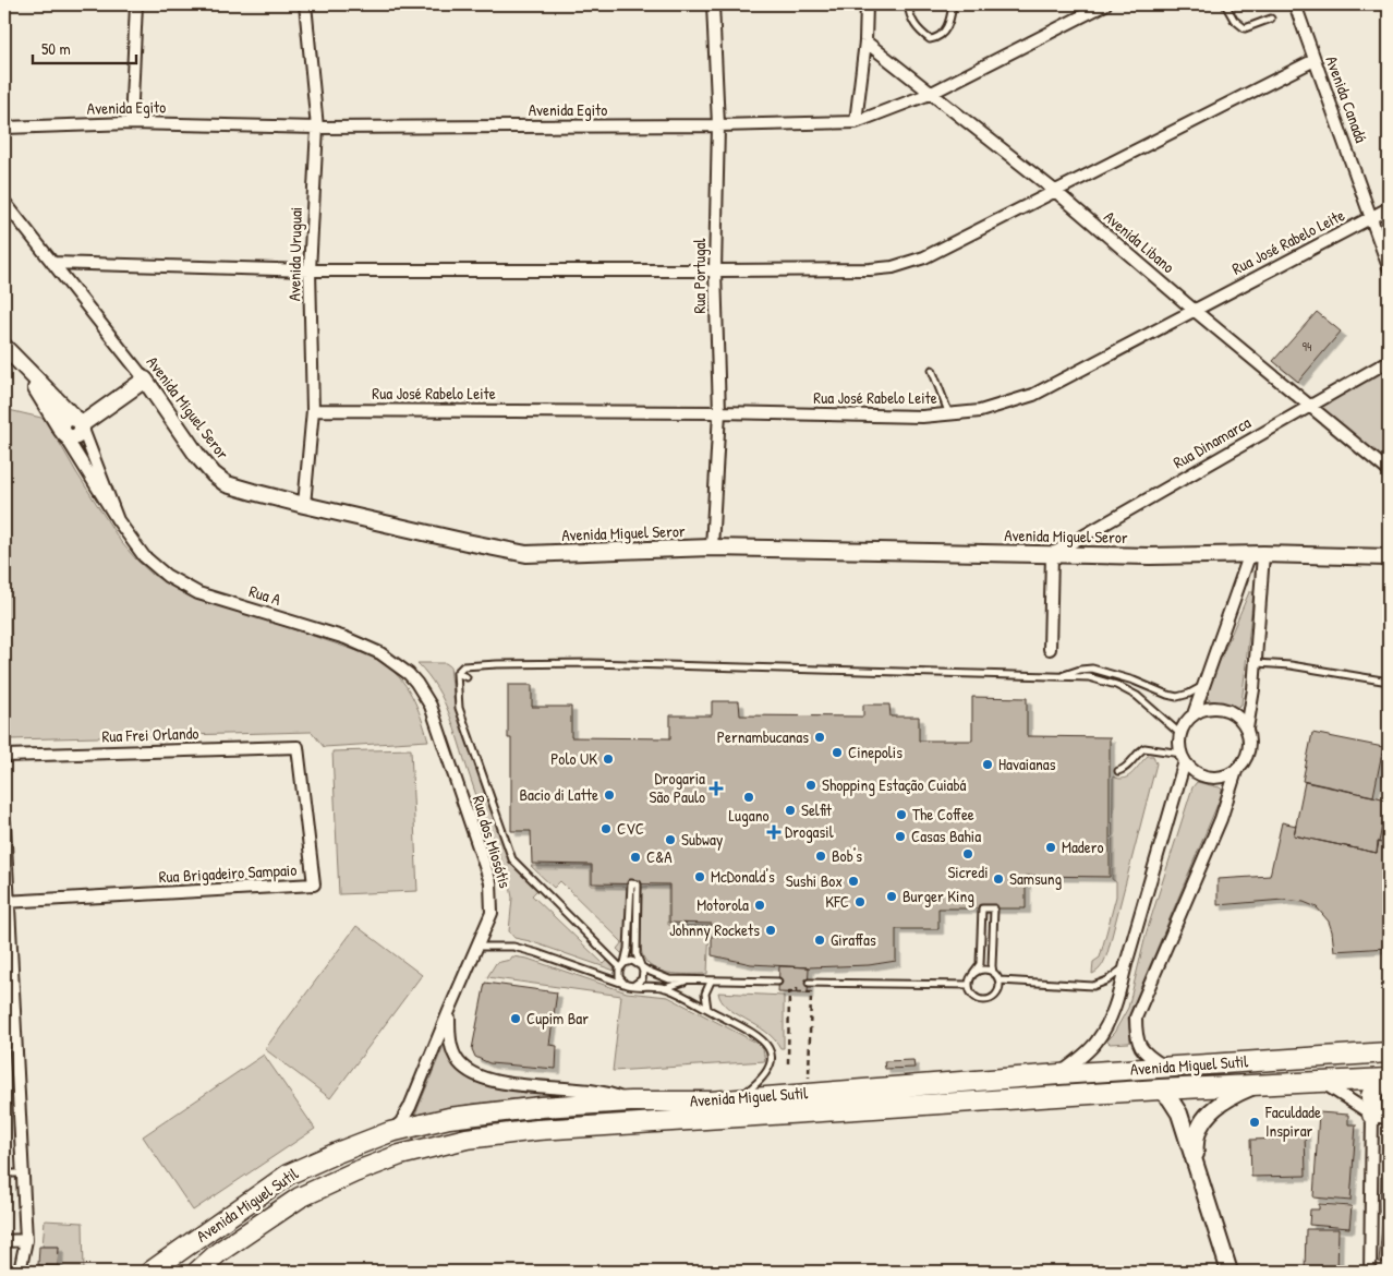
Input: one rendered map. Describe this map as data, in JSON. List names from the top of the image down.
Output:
{
  "streets": {
    "highway": ["Avenida Miguel Sutil"],
    "street": [
      "Avenida Canadá",
      "Avenida Egito",
      "Avenida Libano",
      "Rua José Rabelo Leite",
      "Avenida Uruguai",
      "Rua Portugal",
      "Avenida Miguel Seror",
      "Rua Dinamarca",
      "Rua A",
      "Rua Frei Orlando",
      "Rua dos Miosótis",
      "Rua Brigadeiro Sampaio"
    ]
  },
  "crossings": [
    ["Avenida Canadá", "Rua José Rabelo Leite"],
    ["Avenida Egito", "Avenida Libano"],
    ["Avenida Egito", "Avenida Uruguai"],
    ["Avenida Egito", "Rua Portugal"],
    ["Avenida Libano", "Rua José Rabelo Leite"],
    ["Avenida Libano", "Rua Dinamarca"],
    ["Rua José Rabelo Leite", "Avenida Uruguai"],
    ["Rua José Rabelo Leite", "Rua Portugal"],
    ["Avenida Uruguai", "Avenida Miguel Seror"],
    ["Rua Portugal", "Avenida Miguel Seror"],
    ["Avenida Miguel Seror", "Rua Dinamarca"],
    ["Rua A", "Rua dos Miosótis"],
    ["Rua Frei Orlando", "Rua Brigadeiro Sampaio"],
    ["Rua dos Miosótis", "Avenida Miguel Sutil"]
  ],
  "places": {
    "other": [
      "Pernambucanas",
      "Cinepolis",
      "Polo UK",
      "Havaianas",
      "Shopping Estação Cuiabá",
      "Bacio di Latte",
      "Lugano",
      "Selfit",
      "The Coffee",
      "CVC",
      "Casas Bahia",
      "Subway",
      "Madero",
      "Sicredi",
      "Bob's",
      "C&A",
      "McDonald's",
      "Samsung",
      "Sushi Box",
      "Burger King",
      "KFC",
      "Motorola",
      "Johnny Rockets",
      "Giraffas",
      "Cupim Bar",
      "Faculdade Inspirar"
    ],
    "health": ["Drogaria São Paulo", "Drogasil"]
  },
  "house_numbers": ["94"],
  "scale_bar": "50 m"
}
